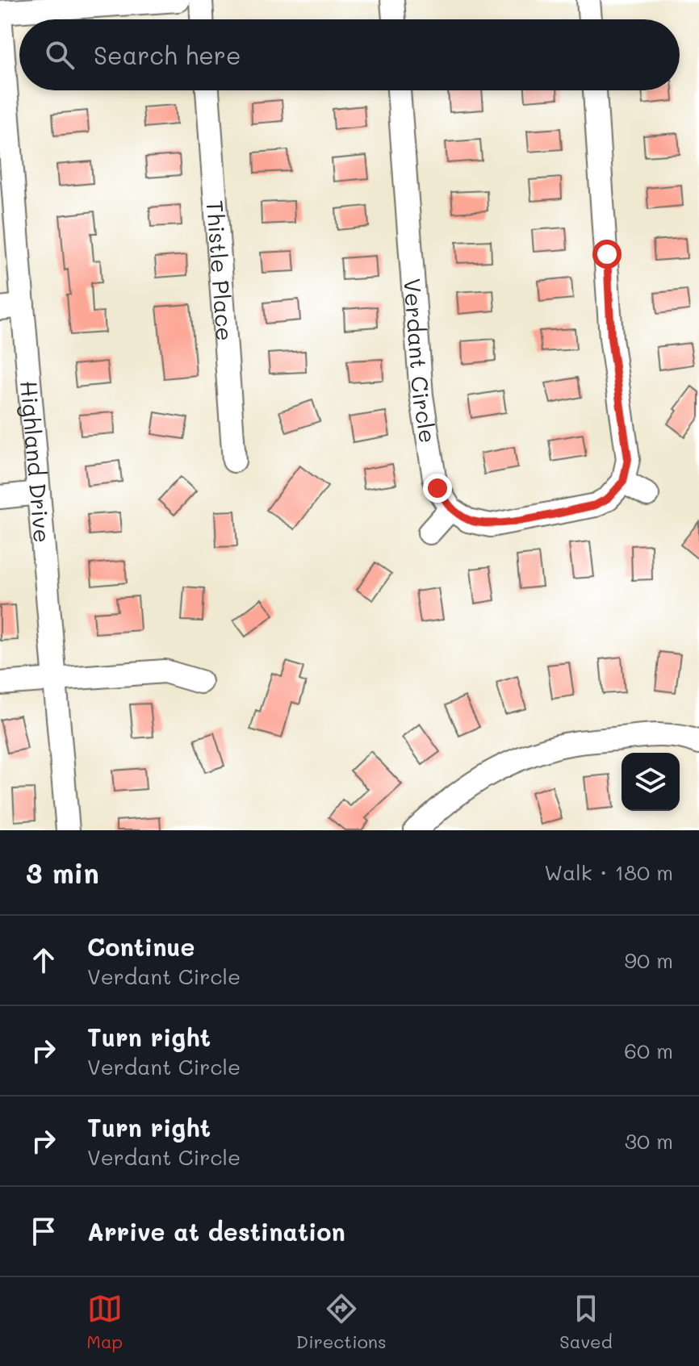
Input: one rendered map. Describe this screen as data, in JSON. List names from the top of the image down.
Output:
{
  "streets": {
    "street": ["Thistle Place", "Verdant Circle", "Highland Drive"]
  },
  "page": {
    "search": "Search here",
    "heading": ["3 min", "Walk · 180 m"],
    "list": [
      ["Continue", "Verdant Circle", "90 m"],
      ["Turn right", "Verdant Circle", "60 m"],
      ["Turn right", "Verdant Circle", "30 m"],
      "Arrive at destination"
    ],
    "nav": ["Map", "Directions", "Saved"]
  }
}
